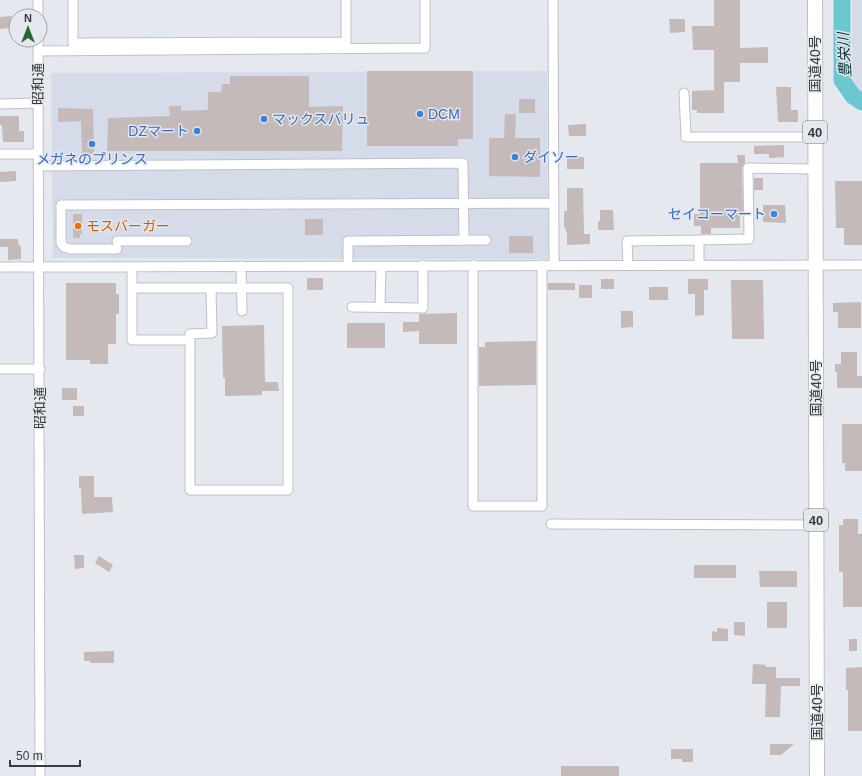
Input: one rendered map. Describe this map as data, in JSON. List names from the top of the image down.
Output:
{
  "streets": {
    "highway": ["国道40号", "40"],
    "street": ["昭和通"]
  },
  "water": ["豊栄川"],
  "places": [
    "DCM",
    "マックスバリュ",
    "DZマート",
    "メガネのプリンス",
    "ダイソー",
    "セイコーマート",
    "モスバーガー"
  ],
  "scale_bar": "50 m",
  "north": "top"
}
